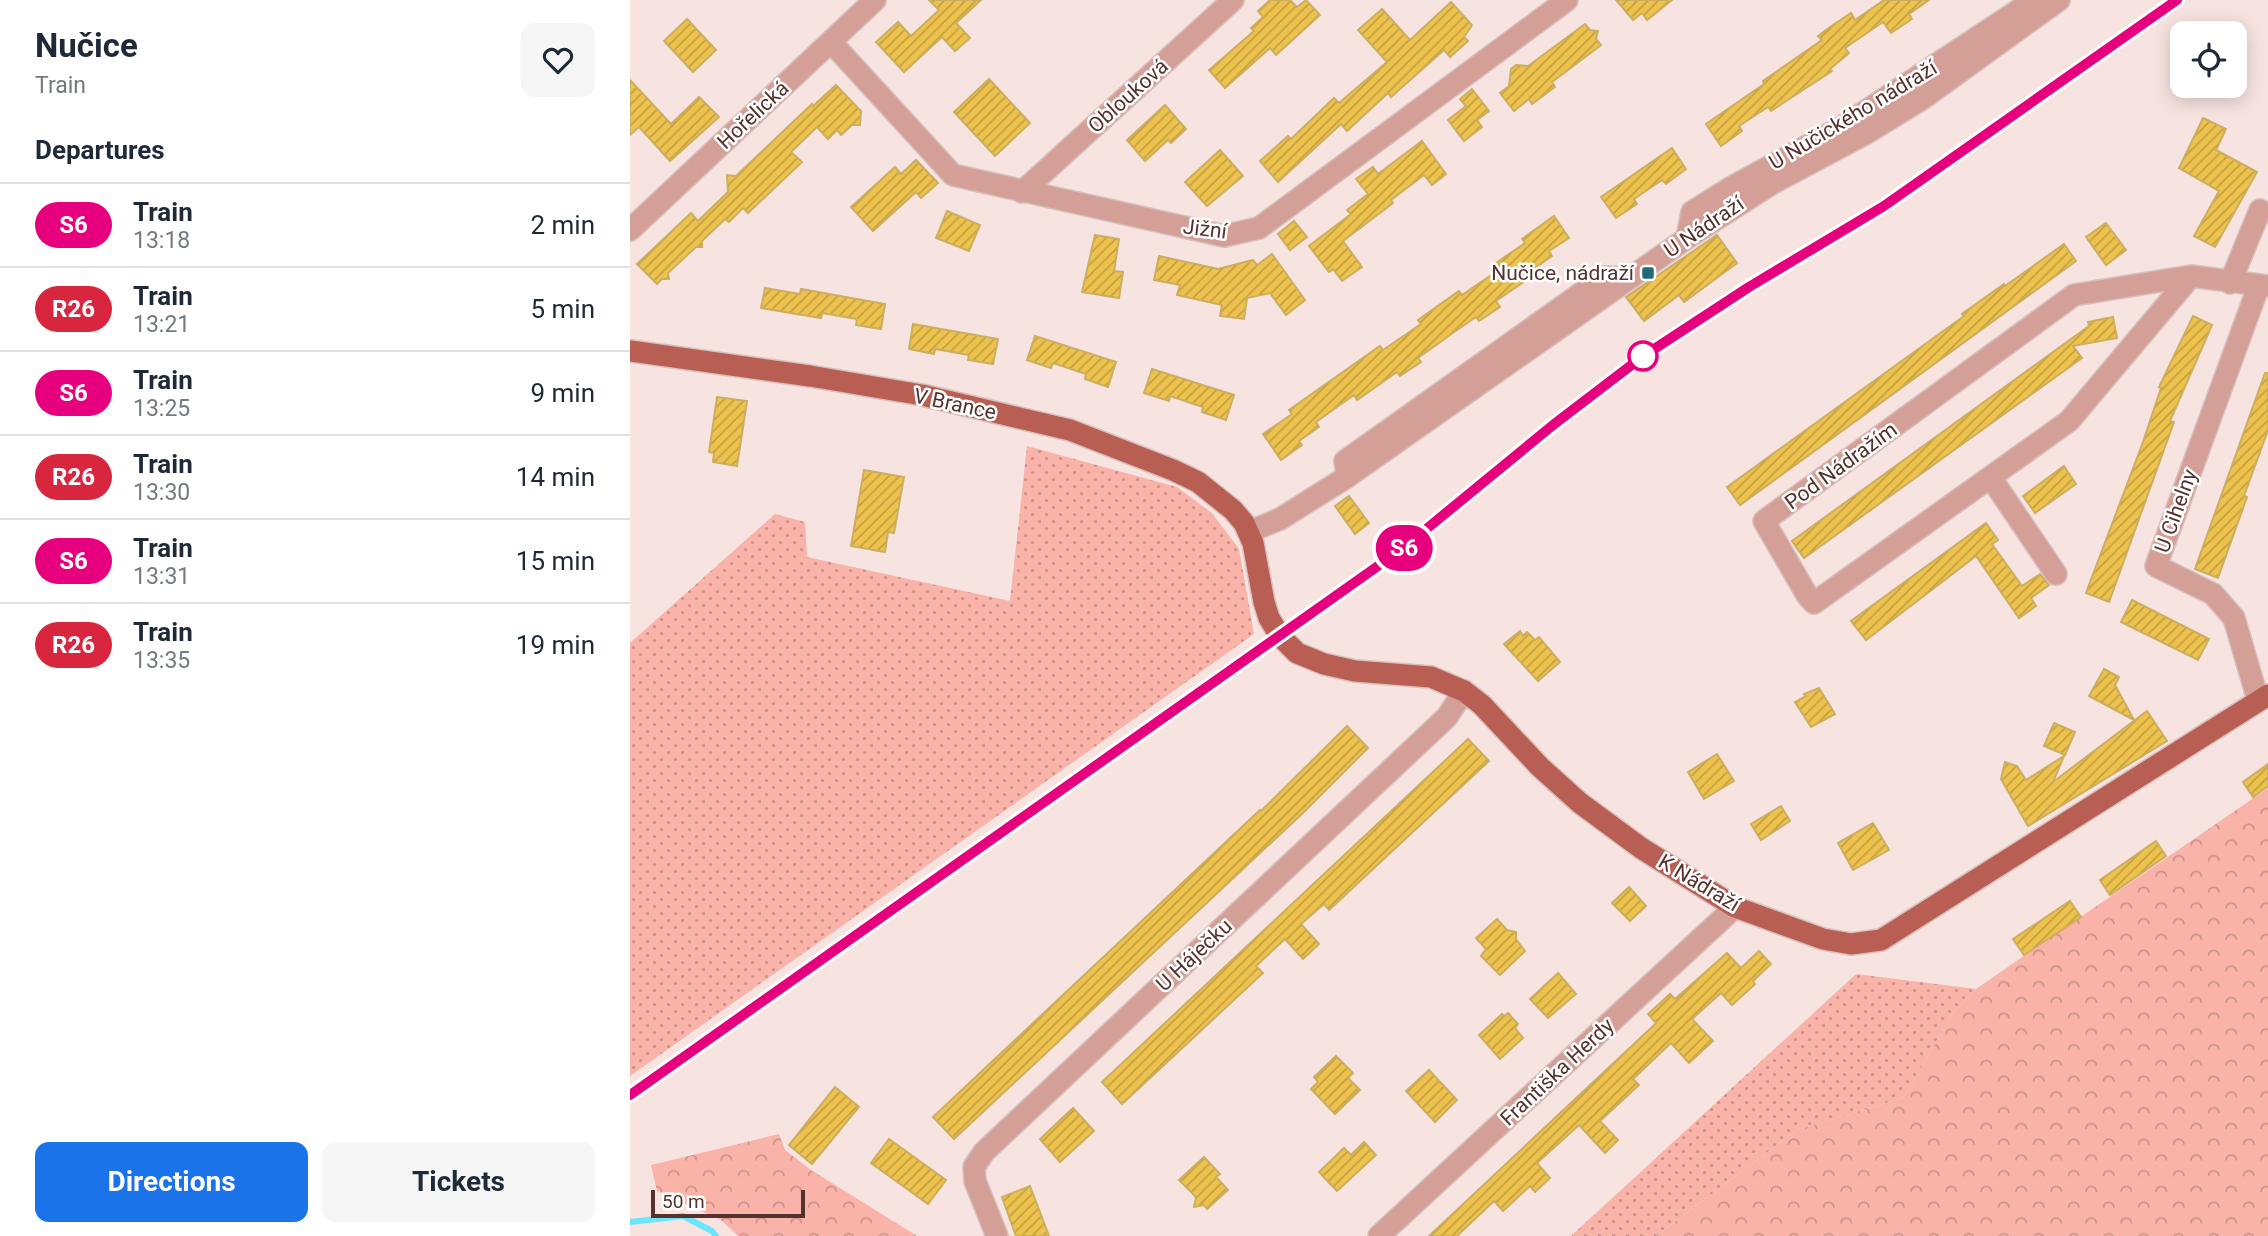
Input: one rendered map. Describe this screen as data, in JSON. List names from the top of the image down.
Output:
{
  "streets": {
    "main road": ["V Brance", "K Nádraží"],
    "street": [
      "Oblouková",
      "Hořelická",
      "U Nučického nádraží",
      "U Nádraží",
      "Jižní",
      "Pod Nádražím",
      "U Cihelny",
      "U Háječku",
      "Františka Herdy"
    ]
  },
  "crossings": [
    ["Oblouková", "Jižní"],
    ["Hořelická", "Jižní"],
    ["U Nučického nádraží", "U Nádraží"],
    ["U Nádraží", "V Brance"],
    ["U Nádraží", "K Nádraží"],
    ["V Brance", "K Nádraží"],
    ["Pod Nádražím", "U Cihelny"],
    ["U Cihelny", "K Nádraží"],
    ["K Nádraží", "U Háječku"],
    ["K Nádraží", "Františka Herdy"]
  ],
  "places": {
    "transit": ["Nučice, nádraží"]
  },
  "scale_bar": "50 m",
  "page": {
    "heading": [
      ["Nučice", "Train"],
      "Departures"
    ],
    "on_map": "S6",
    "list": [
      {
        "mark": "S6",
        "name": "Train",
        "note": "13:18",
        "value": "2 min"
      },
      {
        "mark": "R26",
        "name": "Train",
        "note": "13:21",
        "value": "5 min"
      },
      {
        "mark": "S6",
        "name": "Train",
        "note": "13:25",
        "value": "9 min"
      },
      {
        "mark": "R26",
        "name": "Train",
        "note": "13:30",
        "value": "14 min"
      },
      {
        "mark": "S6",
        "name": "Train",
        "note": "13:31",
        "value": "15 min"
      },
      {
        "mark": "R26",
        "name": "Train",
        "note": "13:35",
        "value": "19 min"
      }
    ],
    "buttons": ["Directions", "Tickets"],
    "scale": "50 m"
  }
}
